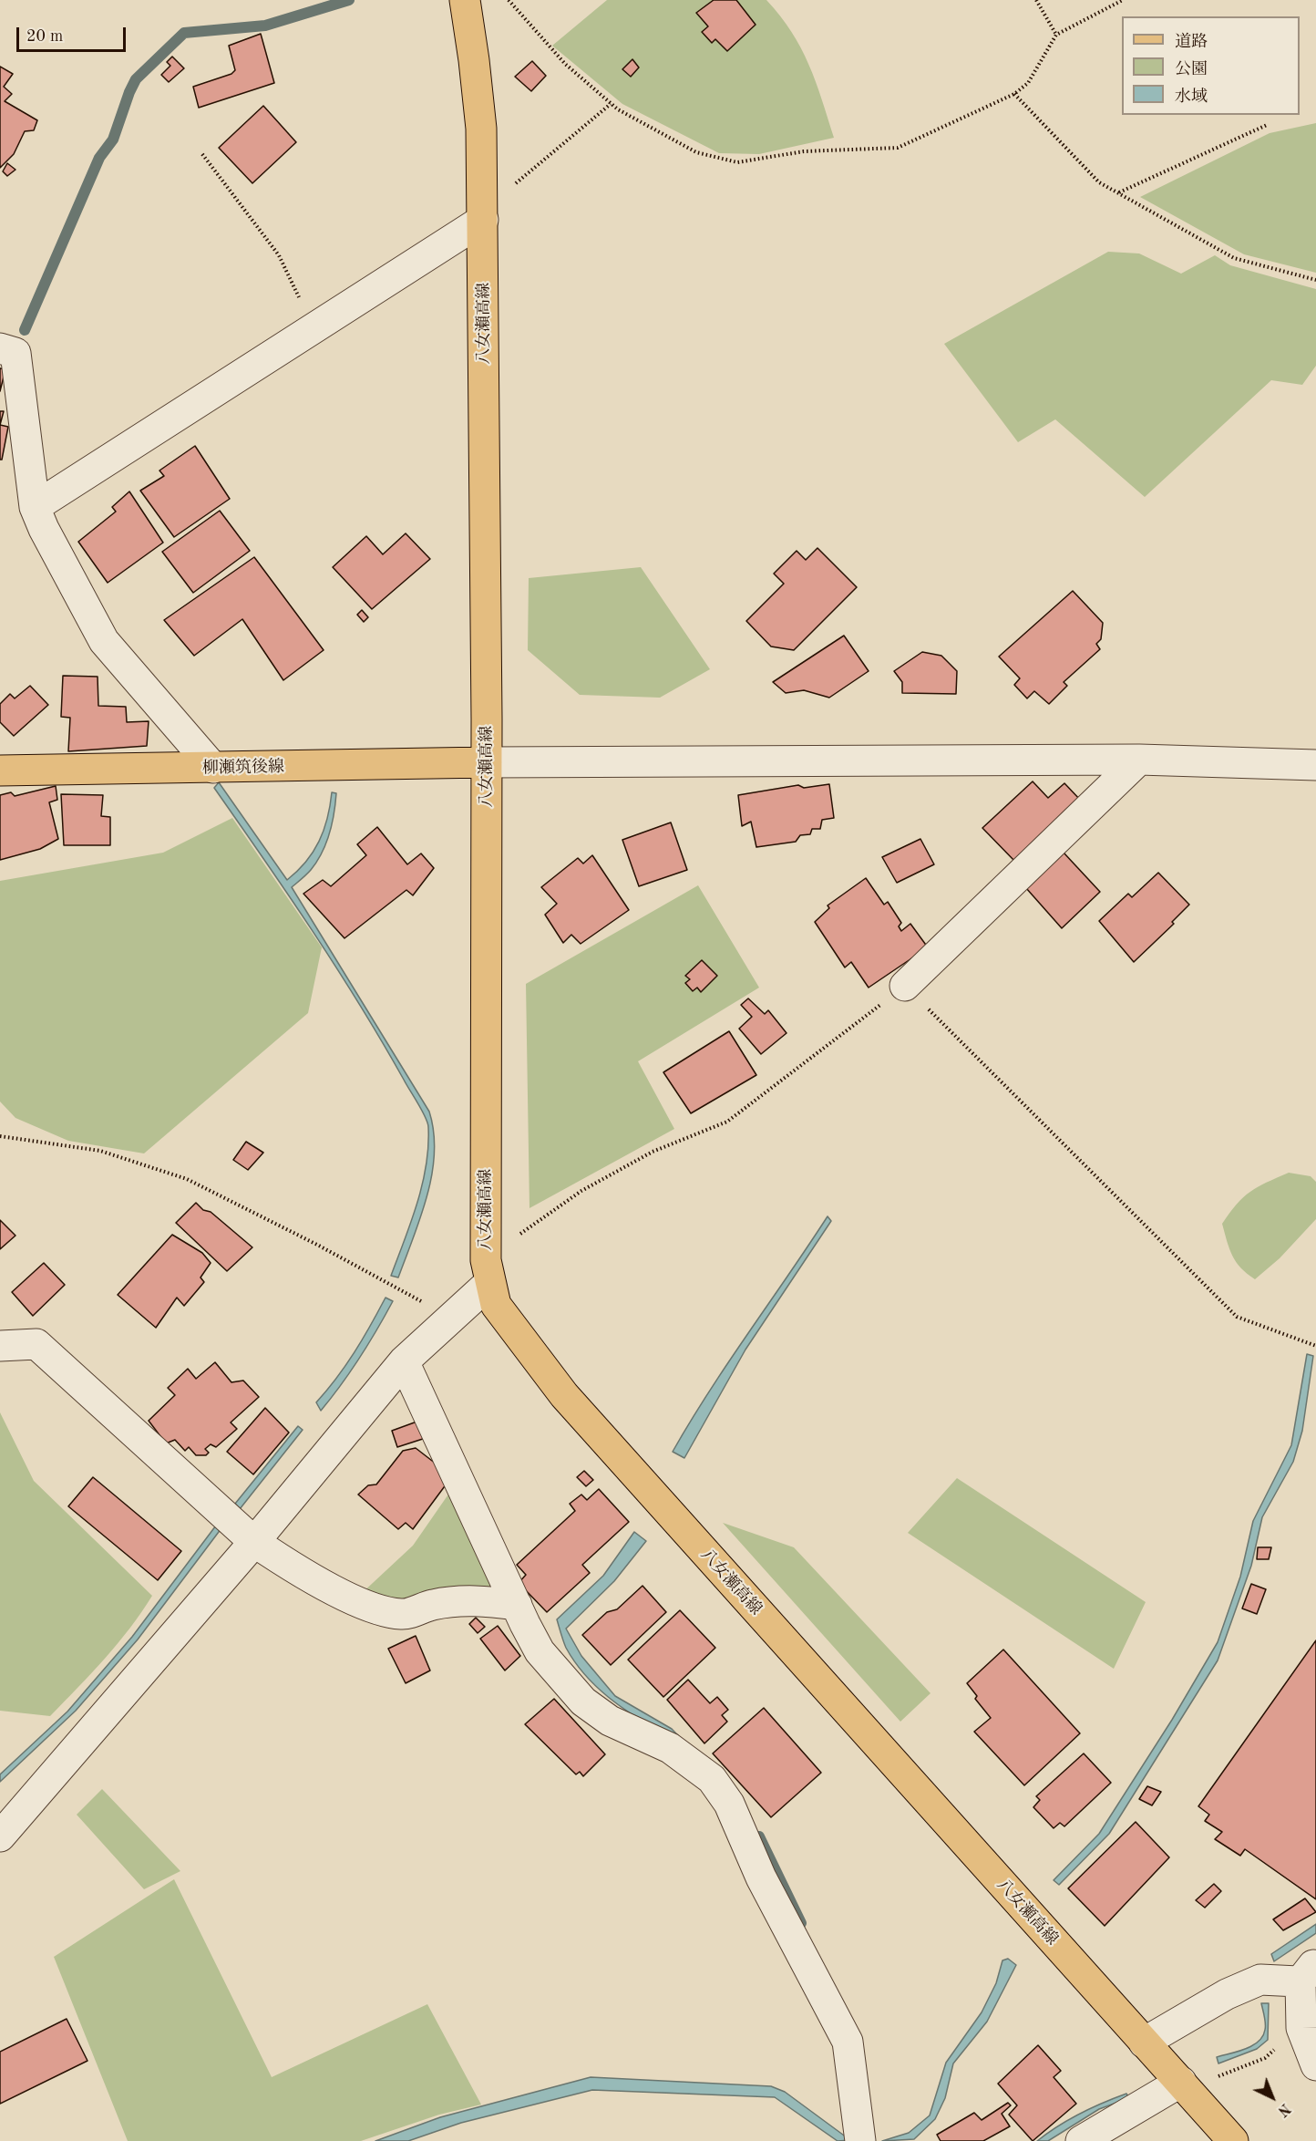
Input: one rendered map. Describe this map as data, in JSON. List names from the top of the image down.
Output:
{
  "streets": {
    "main road": ["八女瀬高線", "柳瀬筑後線"]
  },
  "crossings": [
    ["八女瀬高線", "柳瀬筑後線"]
  ],
  "legend": ["道路", "公園", "水域"],
  "scale_bar": "20 m",
  "north": "bottom right"
}
